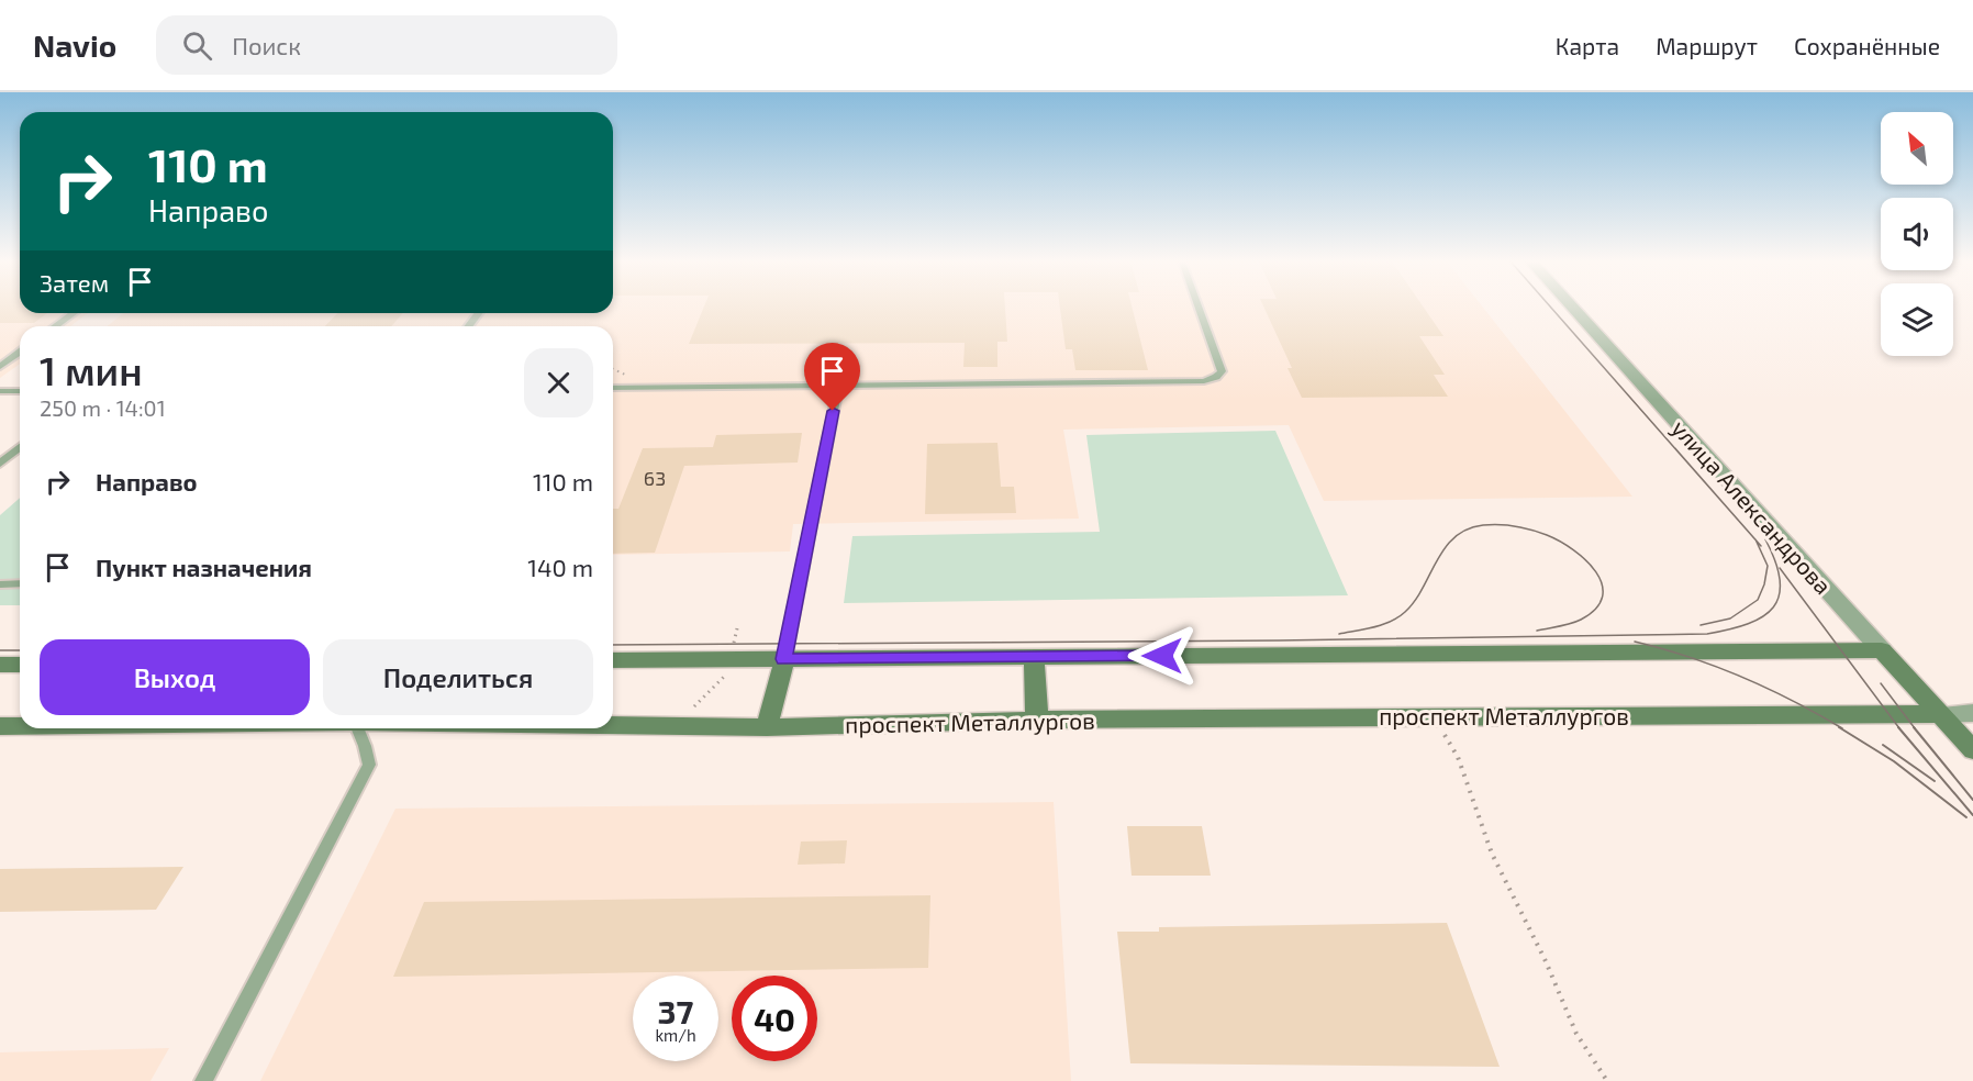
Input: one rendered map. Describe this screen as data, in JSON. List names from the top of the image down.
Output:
{
  "streets": {
    "street": ["улица Александрова", "проспект Металлургов"]
  },
  "crossings": [
    ["улица Александрова", "проспект Металлургов"]
  ],
  "house_numbers": ["63"],
  "north": "top left",
  "page": {
    "header": "Navio",
    "search": "Поиск",
    "nav": ["Карта", "Маршрут", "Сохранённые"],
    "turn": ["110 m", "Направо"],
    "then": "Затем",
    "heading": ["1 мин", "250 m · 14:01"],
    "list": [
      {
        "name": "Направо",
        "value": "110 m"
      },
      {
        "name": "Пункт назначения",
        "value": "140 m"
      }
    ],
    "buttons": ["Выход", "Поделиться"],
    "speed": "37 km/h",
    "limit": "40"
  }
}
